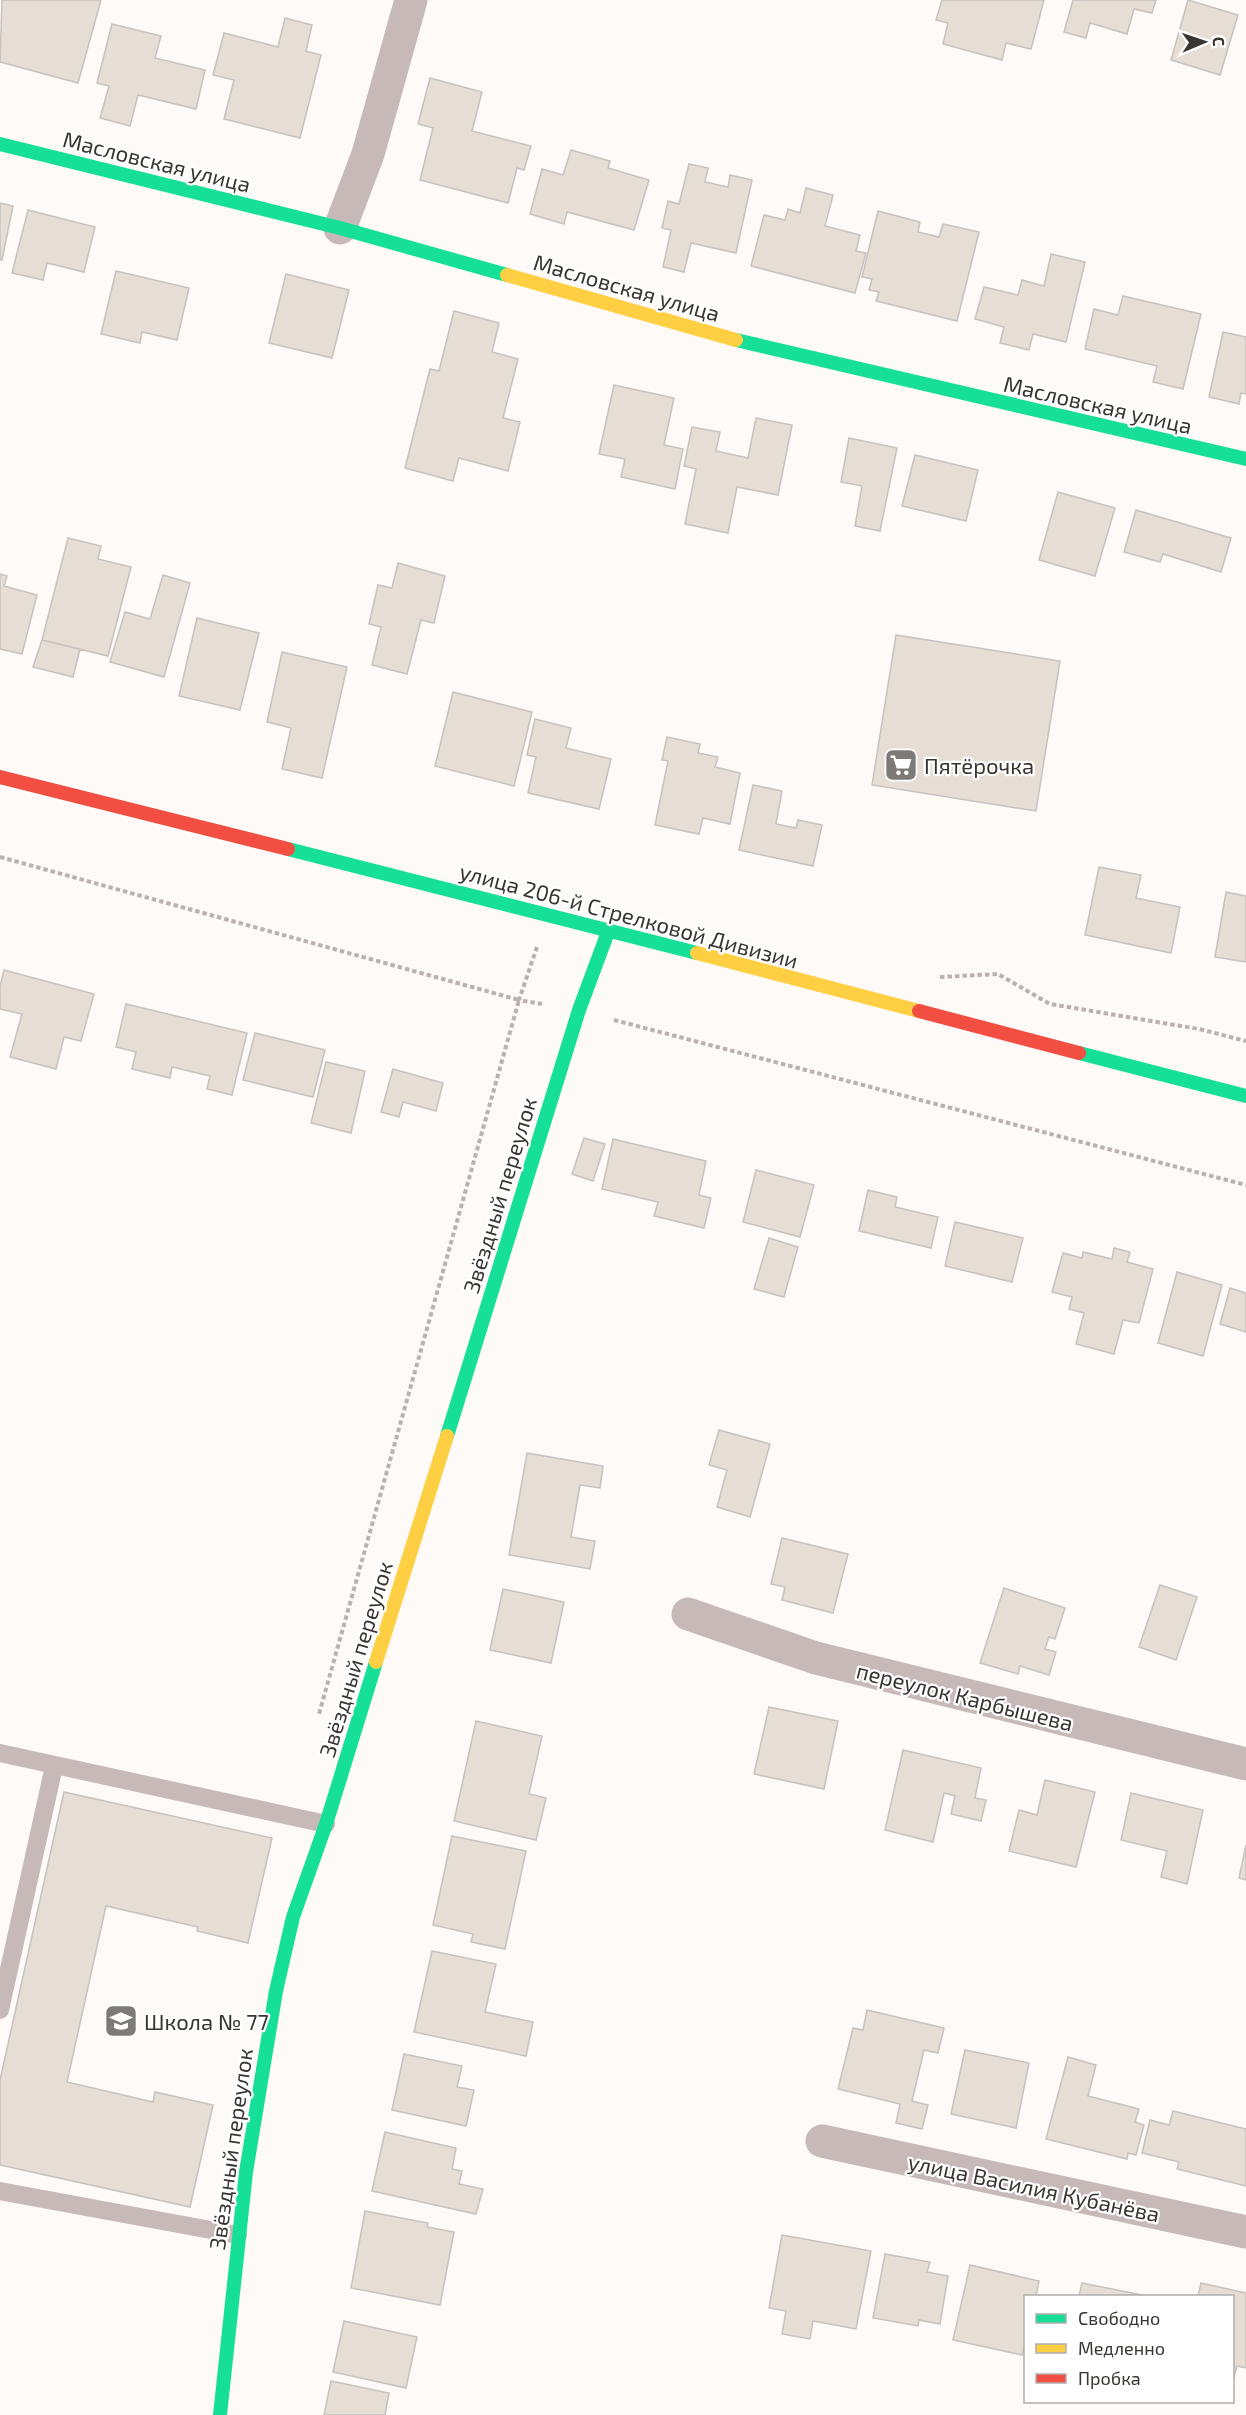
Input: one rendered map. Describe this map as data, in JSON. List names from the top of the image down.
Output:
{
  "streets": {
    "street": [
      "Масловская улица",
      "улица 206-й Стрелковой Дивизии",
      "Звёздный переулок",
      "переулок Карбышева",
      "улица Василия Кубанёва"
    ]
  },
  "crossings": [
    ["улица 206-й Стрелковой Дивизии", "Звёздный переулок"]
  ],
  "places": {
    "supermarket": ["Пятёрочка"],
    "school or university": ["Школа № 77"]
  },
  "legend": ["Свободно", "Медленно", "Пробка"],
  "north": "right"
}
